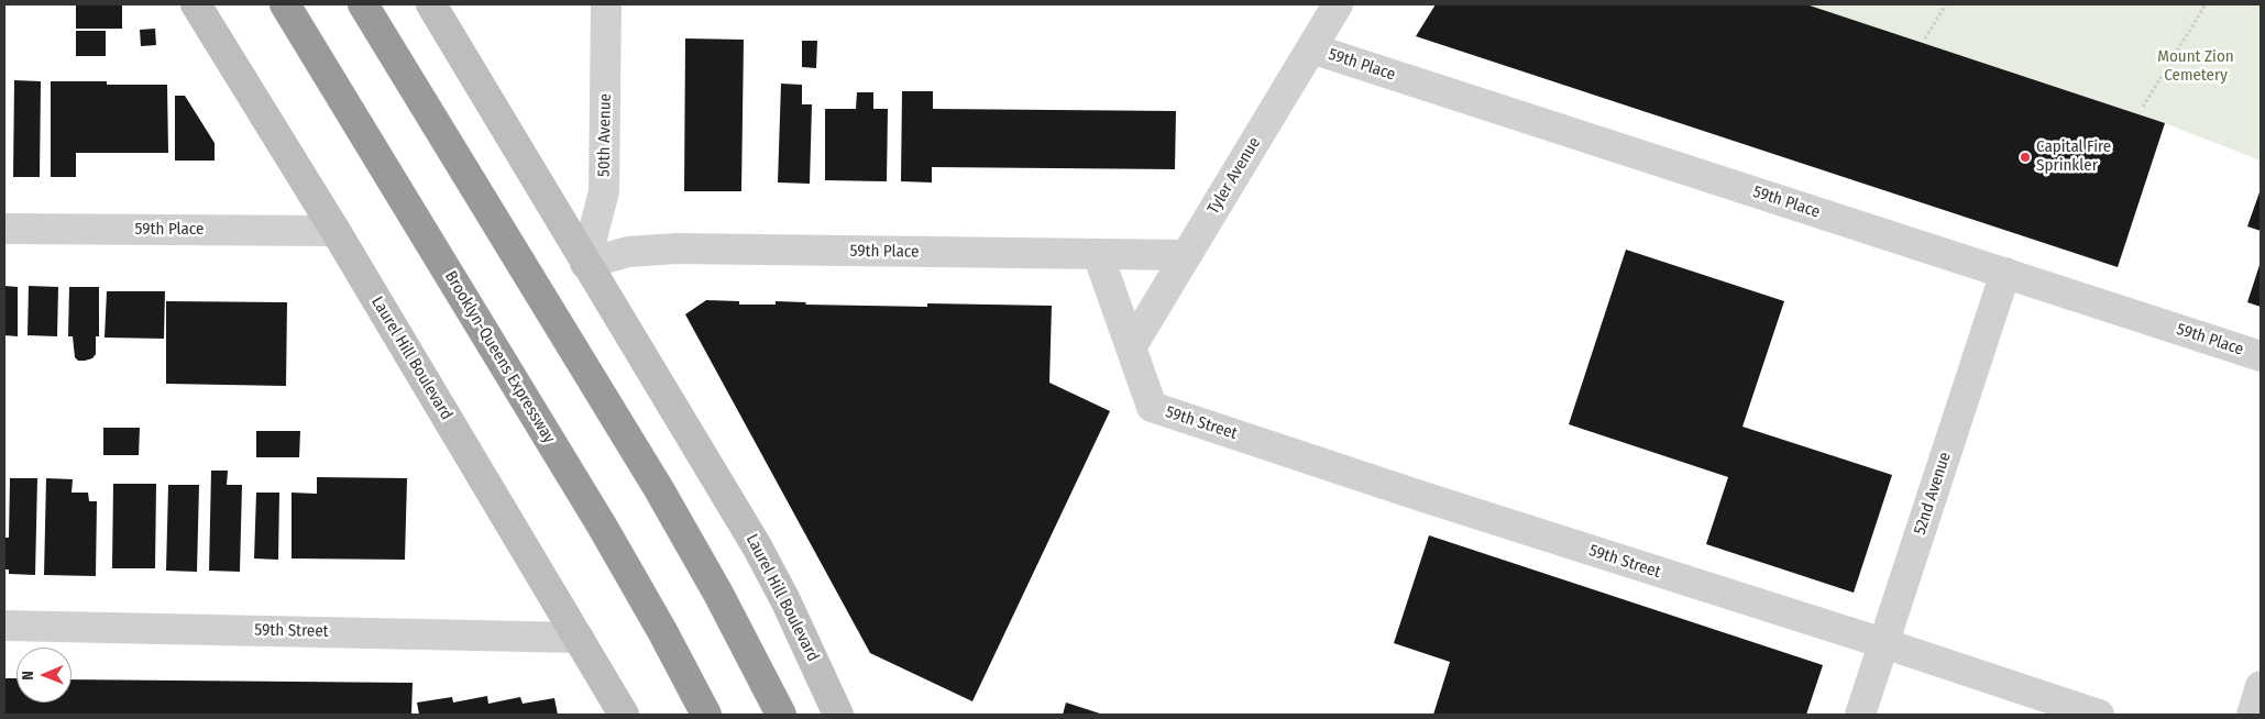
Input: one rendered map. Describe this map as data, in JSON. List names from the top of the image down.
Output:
{
  "streets": {
    "highway": ["Brooklyn-Queens Expressway"],
    "main road": ["Laurel Hill Boulevard"],
    "street": [
      "59th Place",
      "50th Avenue",
      "Tyler Avenue",
      "59th Street",
      "52nd Avenue"
    ]
  },
  "crossings": [
    ["59th Place", "50th Avenue"],
    ["59th Place", "Tyler Avenue"],
    ["59th Place", "Laurel Hill Boulevard"],
    ["59th Place", "52nd Avenue"],
    ["50th Avenue", "Laurel Hill Boulevard"],
    ["Tyler Avenue", "59th Street"],
    ["Laurel Hill Boulevard", "59th Street"],
    ["59th Street", "52nd Avenue"]
  ],
  "parks": ["Mount Zion Cemetery"],
  "places": ["Capital Fire Sprinkler"],
  "north": "left"
}
